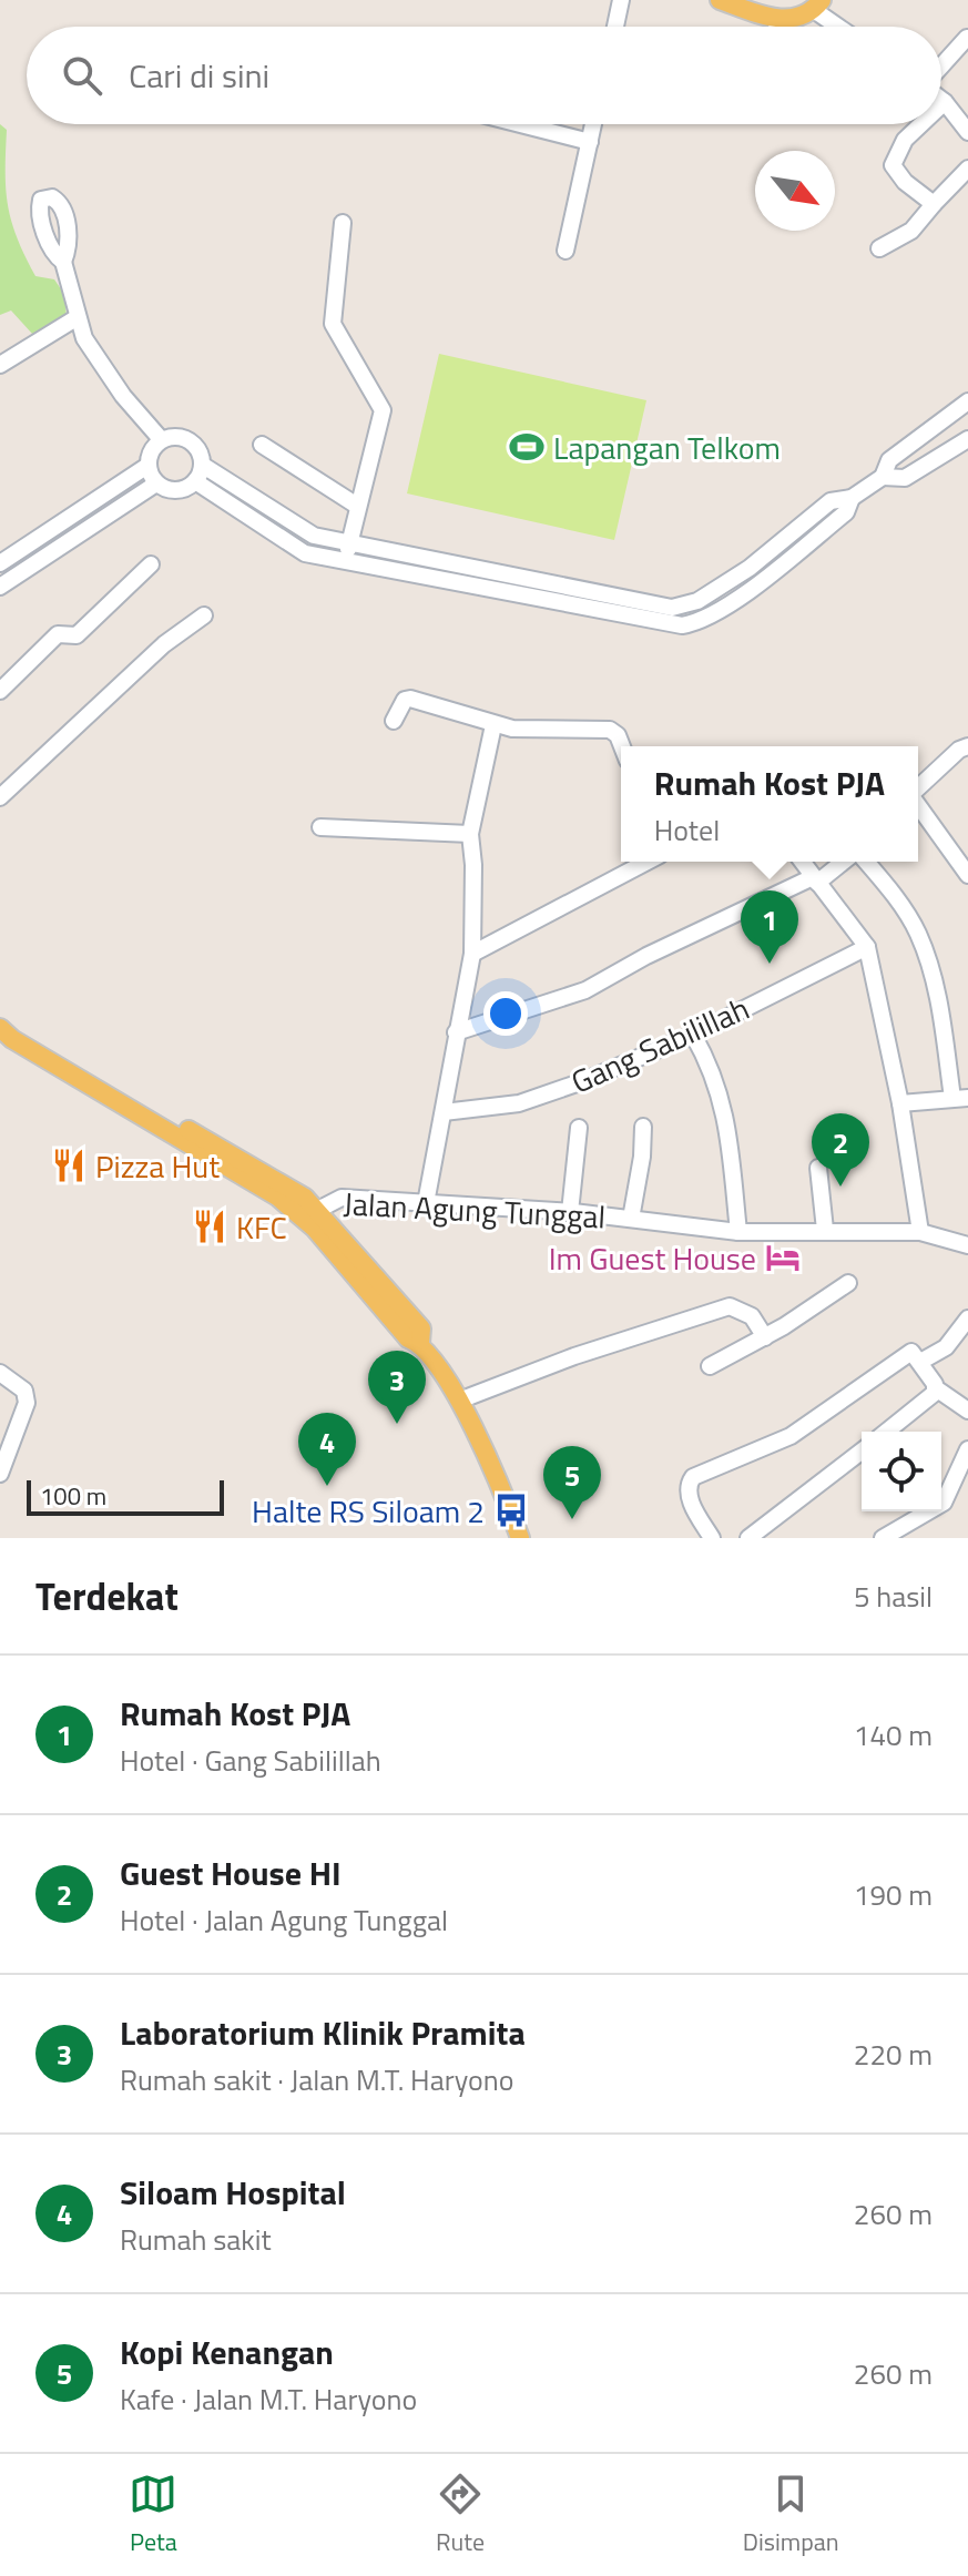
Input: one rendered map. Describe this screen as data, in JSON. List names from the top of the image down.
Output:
{
  "streets": {
    "street": ["Gang Sabilillah", "Jalan Agung Tunggal"]
  },
  "places": {
    "sports": ["Lapangan Telkom"],
    "restaurant": ["Pizza Hut", "KFC"],
    "hotel": ["Im Guest House"],
    "bus stop": ["Halte RS Siloam 2"]
  },
  "scale_bar": "100 m",
  "north": "bottom right",
  "page": {
    "search": "Cari di sini",
    "popup": ["Rumah Kost PJA", "Hotel"],
    "pins": [
      "1",
      "2",
      "3",
      "4",
      "5"
    ],
    "scale": "100 m",
    "heading": ["Terdekat", "5 hasil"],
    "list": [
      {
        "mark": "1",
        "name": "Rumah Kost PJA",
        "note": "Hotel · Gang Sabilillah",
        "value": "140 m"
      },
      {
        "mark": "2",
        "name": "Guest House HI",
        "note": "Hotel · Jalan Agung Tunggal",
        "value": "190 m"
      },
      {
        "mark": "3",
        "name": "Laboratorium Klinik Pramita",
        "note": "Rumah sakit · Jalan M.T. Haryono",
        "value": "220 m"
      },
      {
        "mark": "4",
        "name": "Siloam Hospital",
        "note": "Rumah sakit",
        "value": "260 m"
      },
      {
        "mark": "5",
        "name": "Kopi Kenangan",
        "note": "Kafe · Jalan M.T. Haryono",
        "value": "260 m"
      }
    ],
    "nav": ["Peta", "Rute", "Disimpan"]
  }
}
